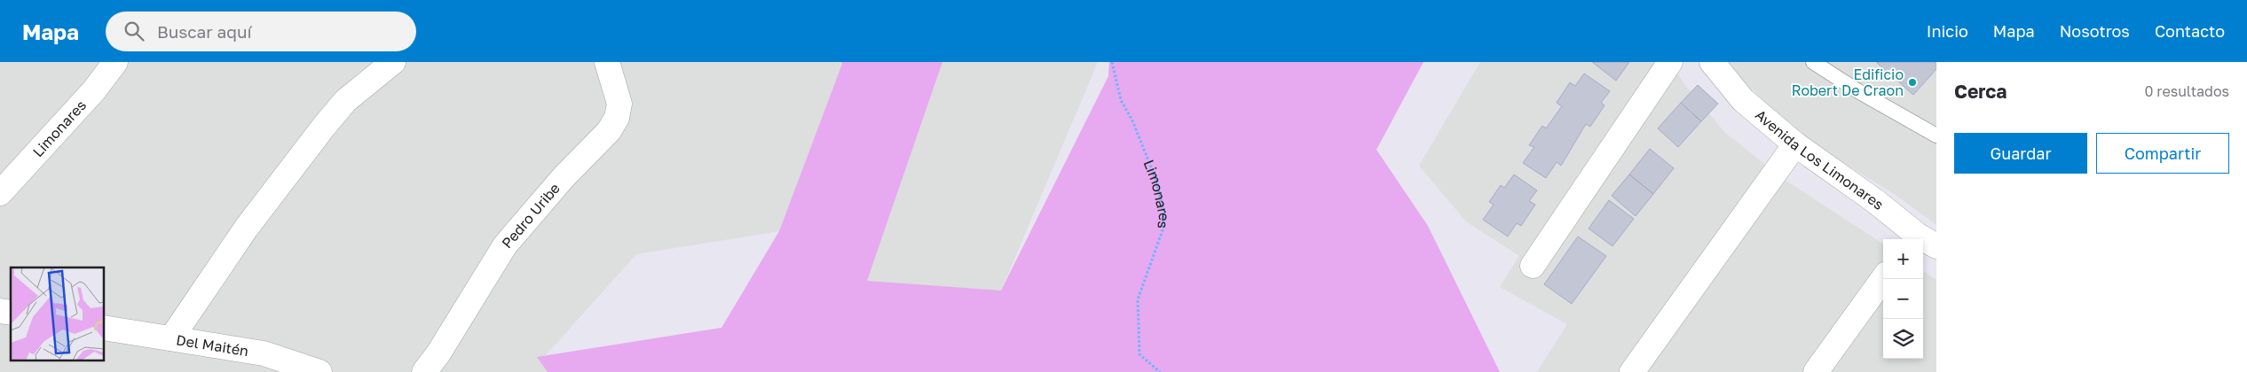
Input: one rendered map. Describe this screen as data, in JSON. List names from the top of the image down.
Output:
{
  "streets": {
    "street": [
      "Limonares",
      "Avenida Los Limonares",
      "Pedro Uribe",
      "Del Maitén"
    ]
  },
  "places": ["Edificio Robert De Craon"],
  "page": {
    "header": "Mapa",
    "search": "Buscar aquí",
    "nav": [
      "Inicio",
      "Mapa",
      "Nosotros",
      "Contacto"
    ],
    "heading": ["Cerca", "0 resultados"],
    "buttons": ["Guardar", "Compartir"],
    "map_buttons": ["+", "−"]
  }
}
